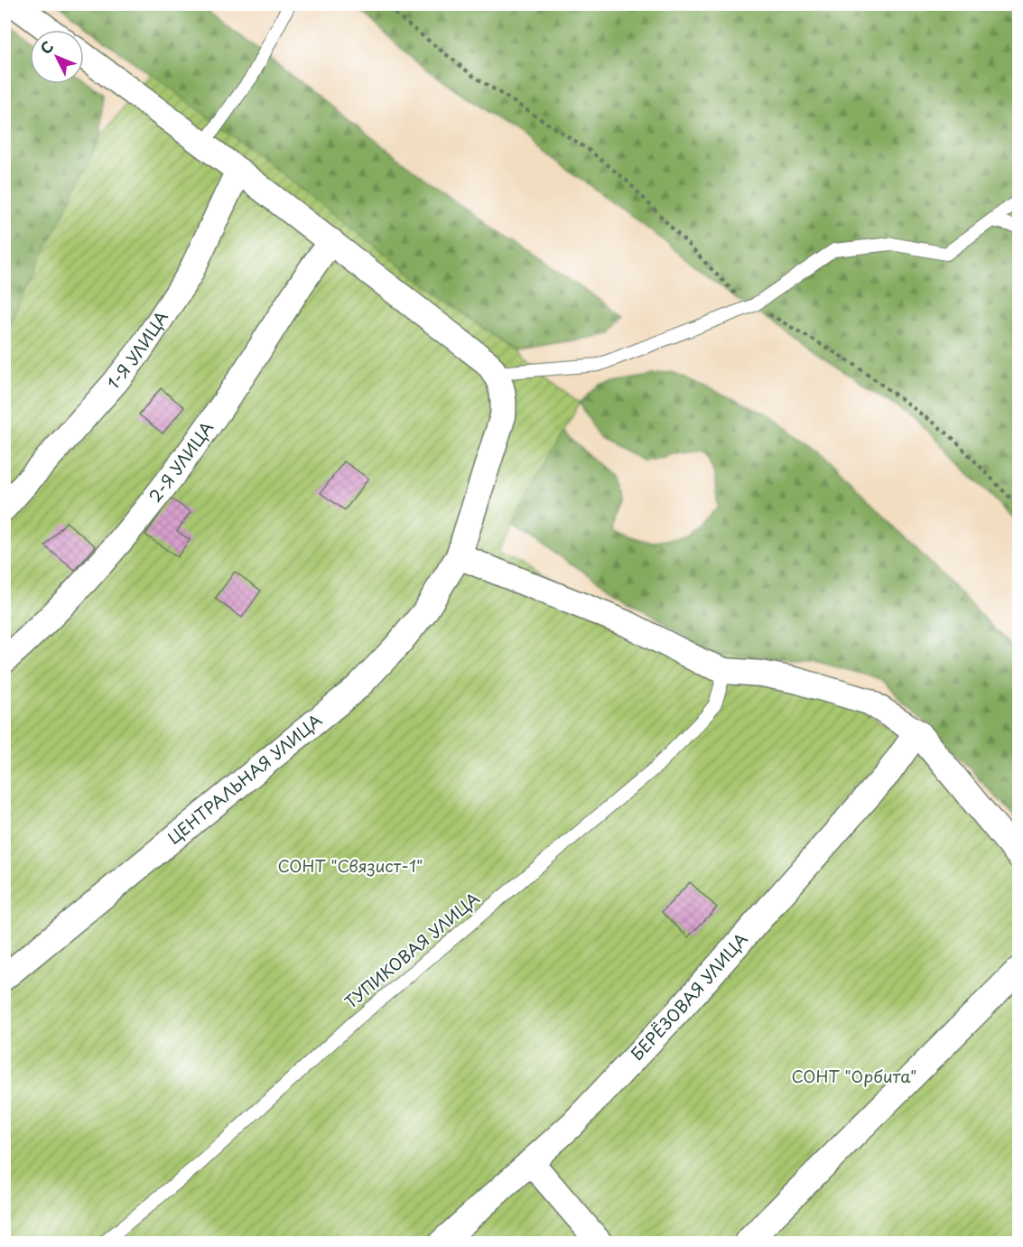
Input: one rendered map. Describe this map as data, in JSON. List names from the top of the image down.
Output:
{
  "streets": {
    "street": [
      "1-Я УЛИЦА",
      "2-Я УЛИЦА",
      "ЦЕНТРАЛЬНАЯ УЛИЦА",
      "БЕРЁЗОВАЯ УЛИЦА"
    ],
    "lane": ["ТУПИКОВАЯ УЛИЦА"]
  },
  "parks": ["СОНТ \"Связист-1\"", "СОНТ \"Орбита\""],
  "north": "top left"
}
